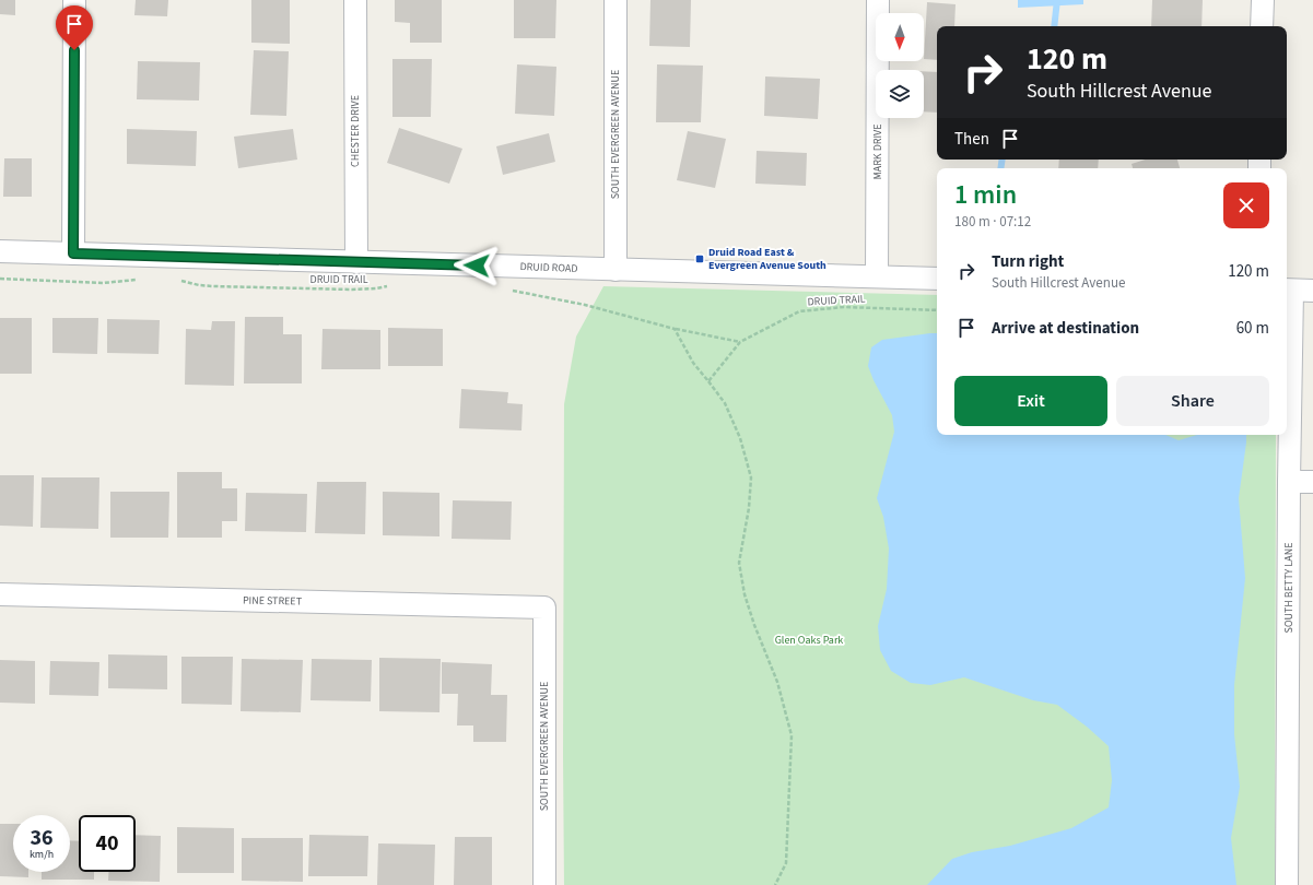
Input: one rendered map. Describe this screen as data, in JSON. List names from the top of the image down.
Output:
{
  "streets": {
    "street": [
      "CHESTER DRIVE",
      "SOUTH EVERGREEN AVENUE",
      "MARK DRIVE",
      "DRUID ROAD",
      "SOUTH BETTY LANE",
      "PINE STREET"
    ],
    "path": ["DRUID TRAIL"]
  },
  "crossings": [
    ["CHESTER DRIVE", "DRUID ROAD"],
    ["SOUTH EVERGREEN AVENUE", "DRUID ROAD"],
    ["SOUTH EVERGREEN AVENUE", "PINE STREET"],
    ["MARK DRIVE", "DRUID ROAD"]
  ],
  "parks": ["Glen Oaks Park"],
  "places": {
    "transit": ["Druid Road East & Evergreen Avenue South"]
  },
  "north": "bottom",
  "page": {
    "turn": ["120 m", "South Hillcrest Avenue"],
    "then": "Then",
    "heading": ["1 min", "180 m · 07:12"],
    "list": [
      {
        "name": "Turn right",
        "note": "South Hillcrest Avenue",
        "value": "120 m"
      },
      {
        "name": "Arrive at destination",
        "value": "60 m"
      }
    ],
    "buttons": ["Exit", "Share"],
    "speed": "36 km/h",
    "limit": "40"
  }
}
